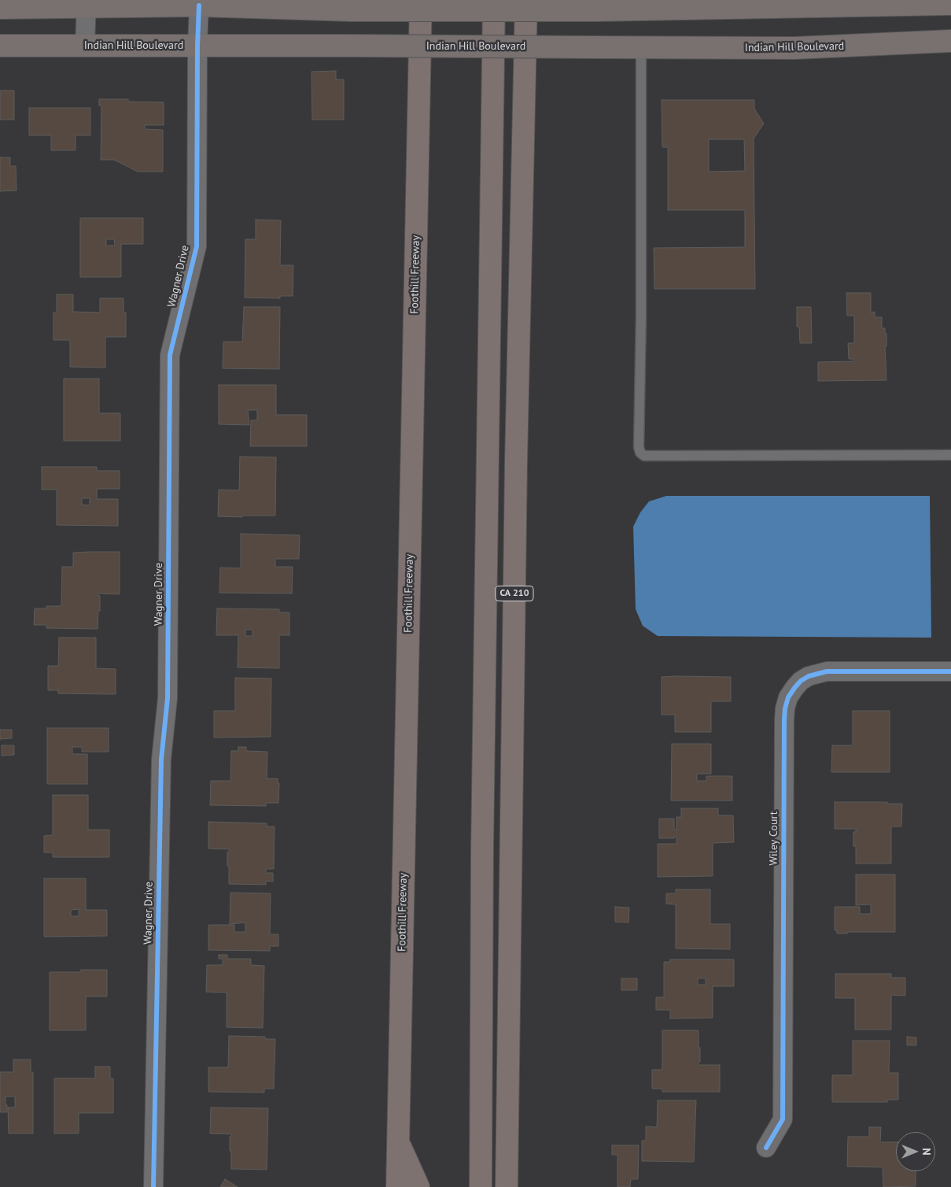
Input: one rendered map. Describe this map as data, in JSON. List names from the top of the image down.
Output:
{
  "streets": {
    "highway": ["Foothill Freeway", "CA 210"],
    "main road": ["Indian Hill Boulevard"],
    "street": ["Wagner Drive", "Wiley Court"]
  },
  "crossings": [
    ["Indian Hill Boulevard", "Wagner Drive"]
  ],
  "north": "right"
}
